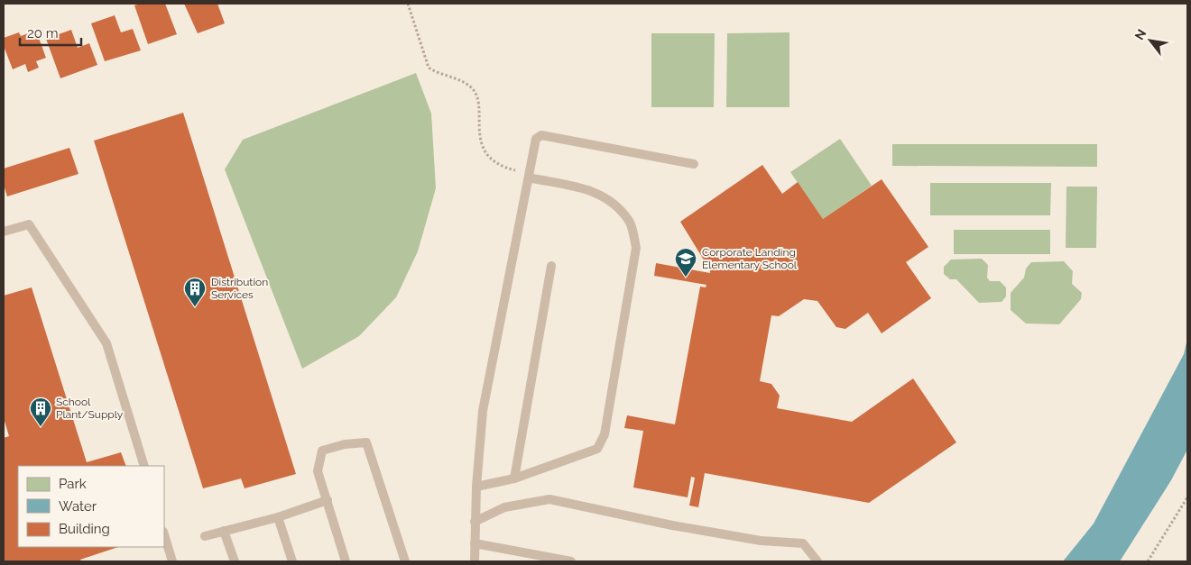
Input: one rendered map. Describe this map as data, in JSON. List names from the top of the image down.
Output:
{
  "places": {
    "school or university": ["Corporate Landing Elementary School"],
    "building": ["Distribution Services", "School Plant/Supply"]
  },
  "legend": ["Park", "Water", "Building"],
  "scale_bar": "20 m",
  "north": "top left"
}
